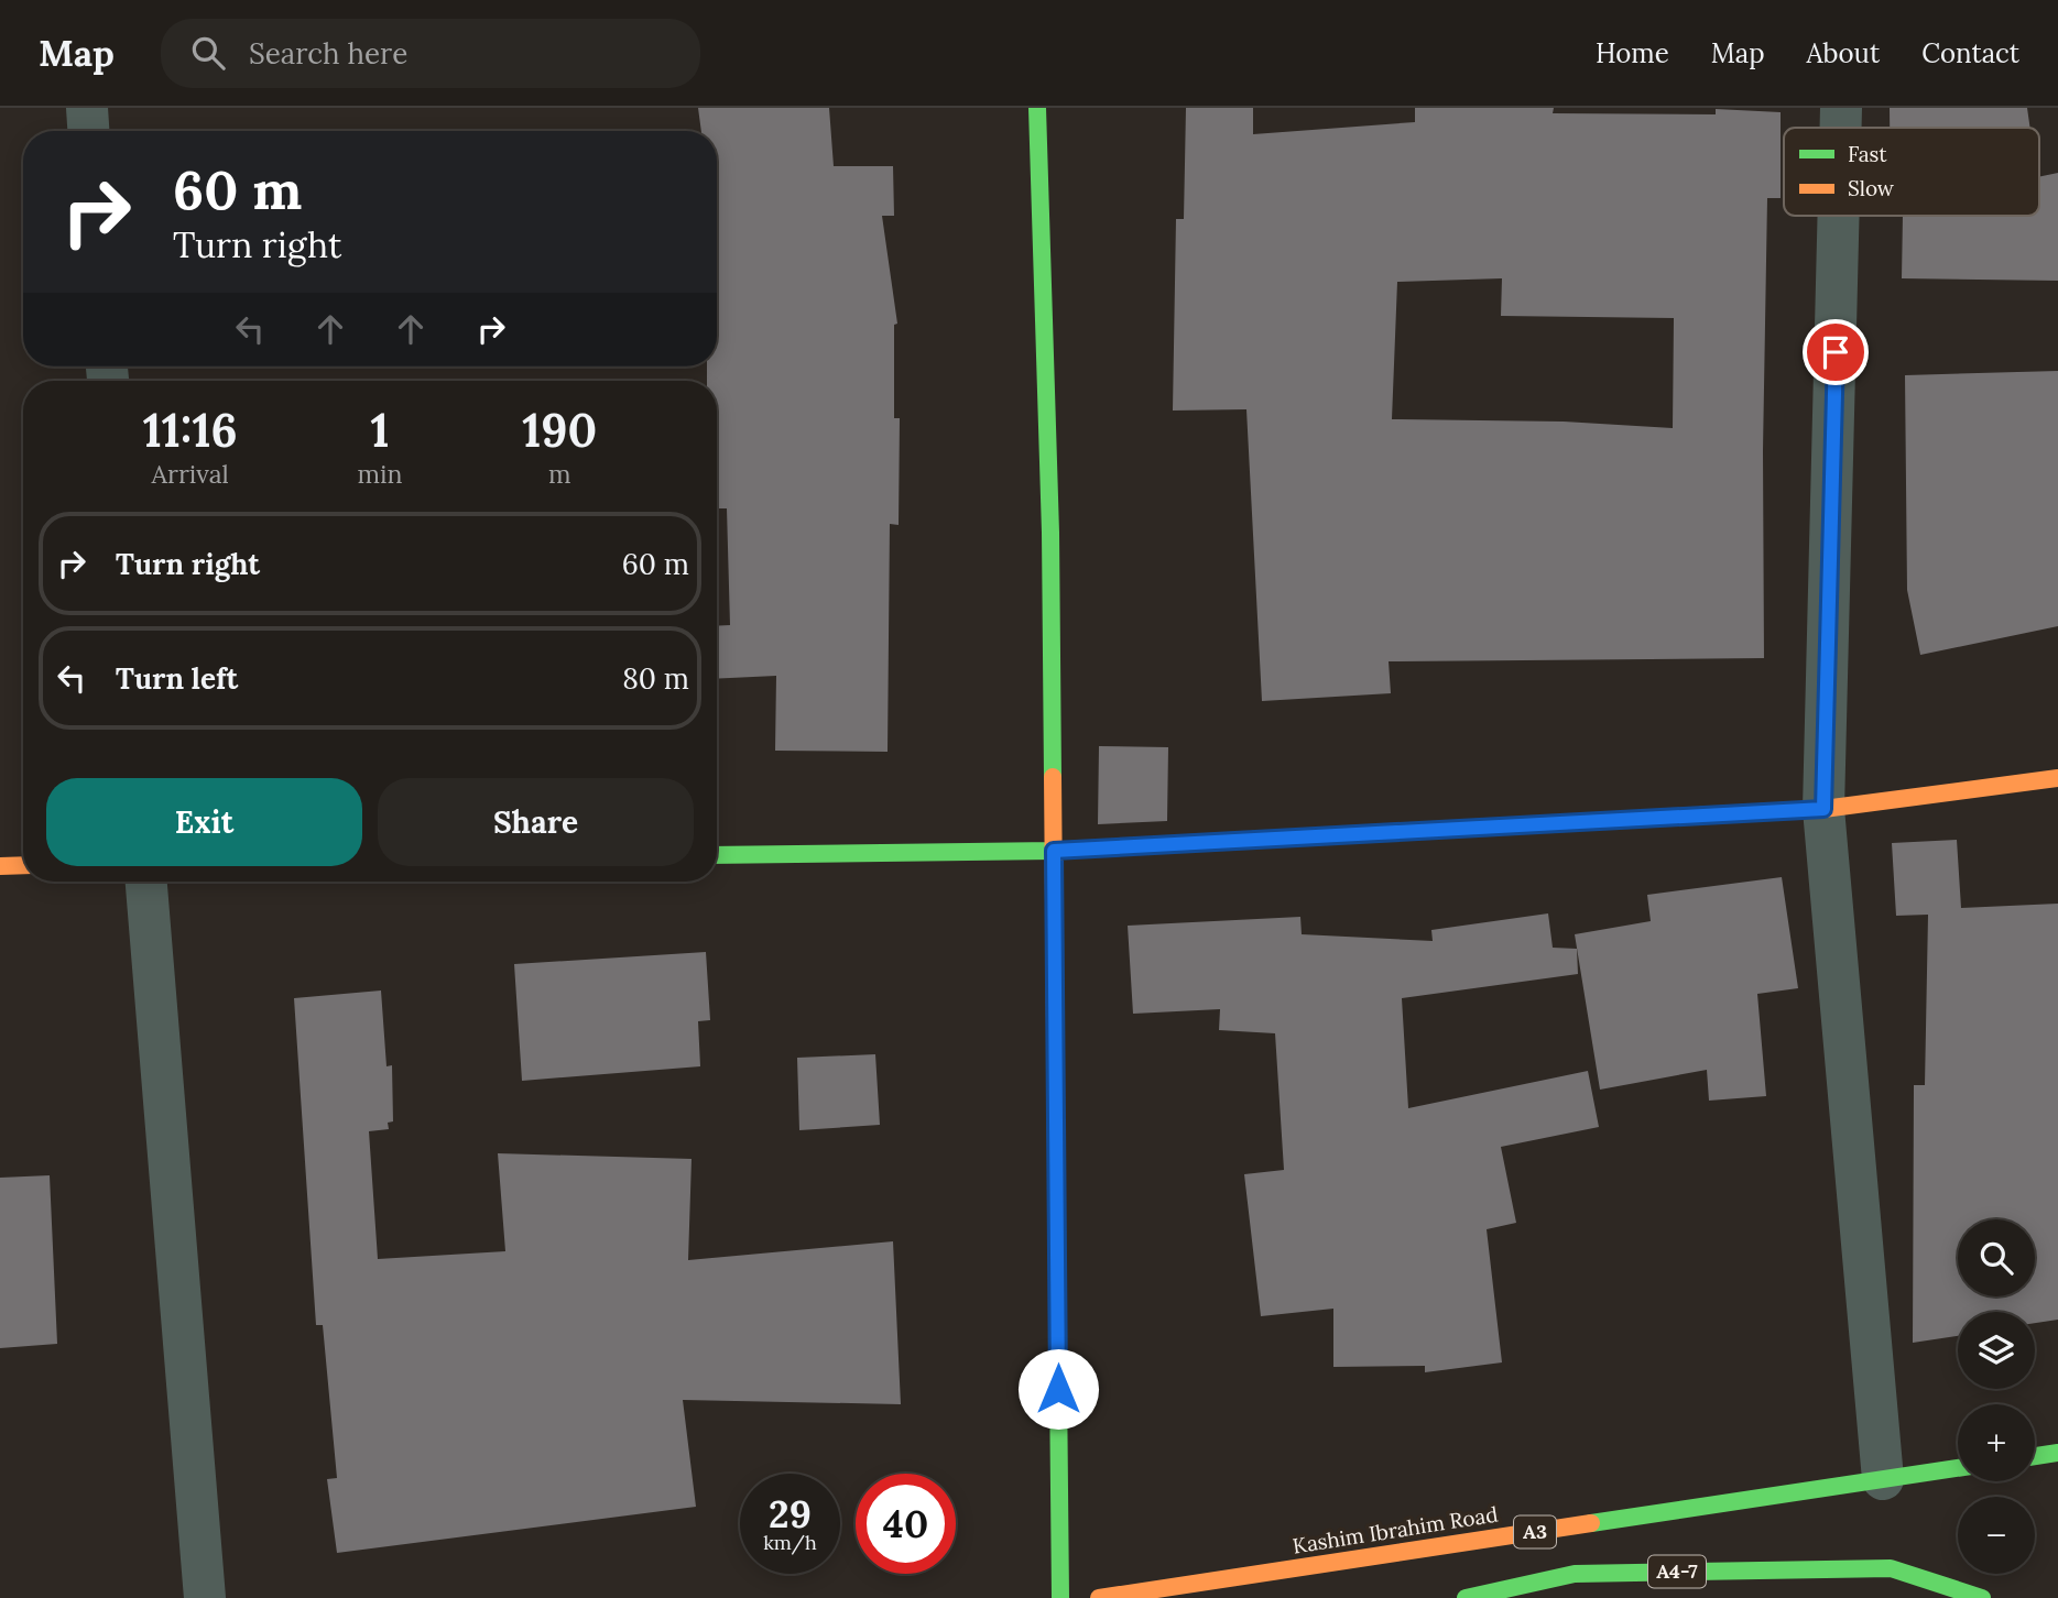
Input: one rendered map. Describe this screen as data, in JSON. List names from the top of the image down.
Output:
{
  "streets": {
    "main road": ["Kashim Ibrahim Road", "A3", "A4-7"]
  },
  "legend": ["Fast", "Slow"],
  "page": {
    "header": "Map",
    "search": "Search here",
    "nav": [
      "Home",
      "Map",
      "About",
      "Contact"
    ],
    "turn": ["60 m", "Turn right"],
    "eta": [
      "11:16",
      "Arrival",
      "1",
      "min",
      "190",
      "m"
    ],
    "list": [
      {
        "name": "Turn right",
        "value": "60 m"
      },
      {
        "name": "Turn left",
        "value": "80 m"
      }
    ],
    "buttons": ["Exit", "Share"],
    "map_buttons": ["+", "−"],
    "speed": "29 km/h",
    "limit": "40"
  }
}
